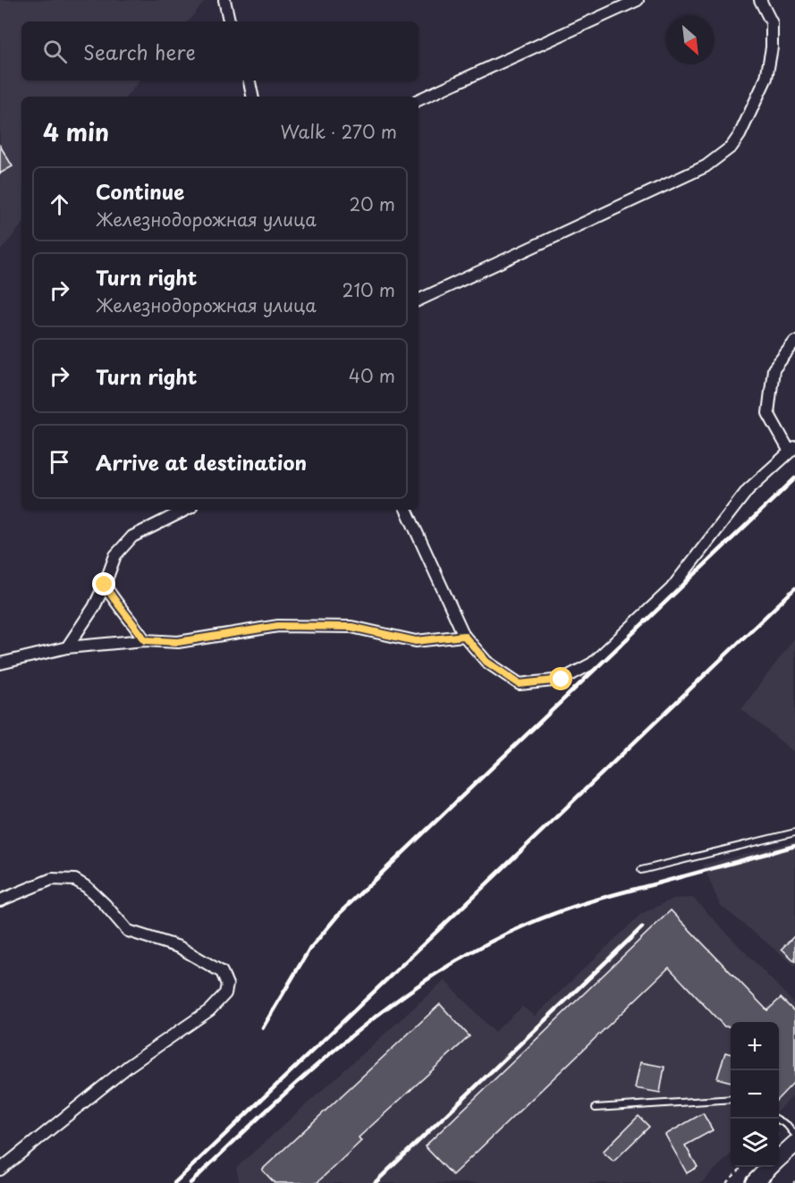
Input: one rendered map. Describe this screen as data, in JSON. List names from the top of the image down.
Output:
{
  "north": "bottom right",
  "page": {
    "search": "Search here",
    "heading": ["4 min", "Walk · 270 m"],
    "list": [
      ["Continue", "Железнодорожная улица", "20 m"],
      ["Turn right", "Железнодорожная улица", "210 m"],
      ["Turn right", "40 m"],
      "Arrive at destination"
    ],
    "map_buttons": ["+", "−"]
  }
}
